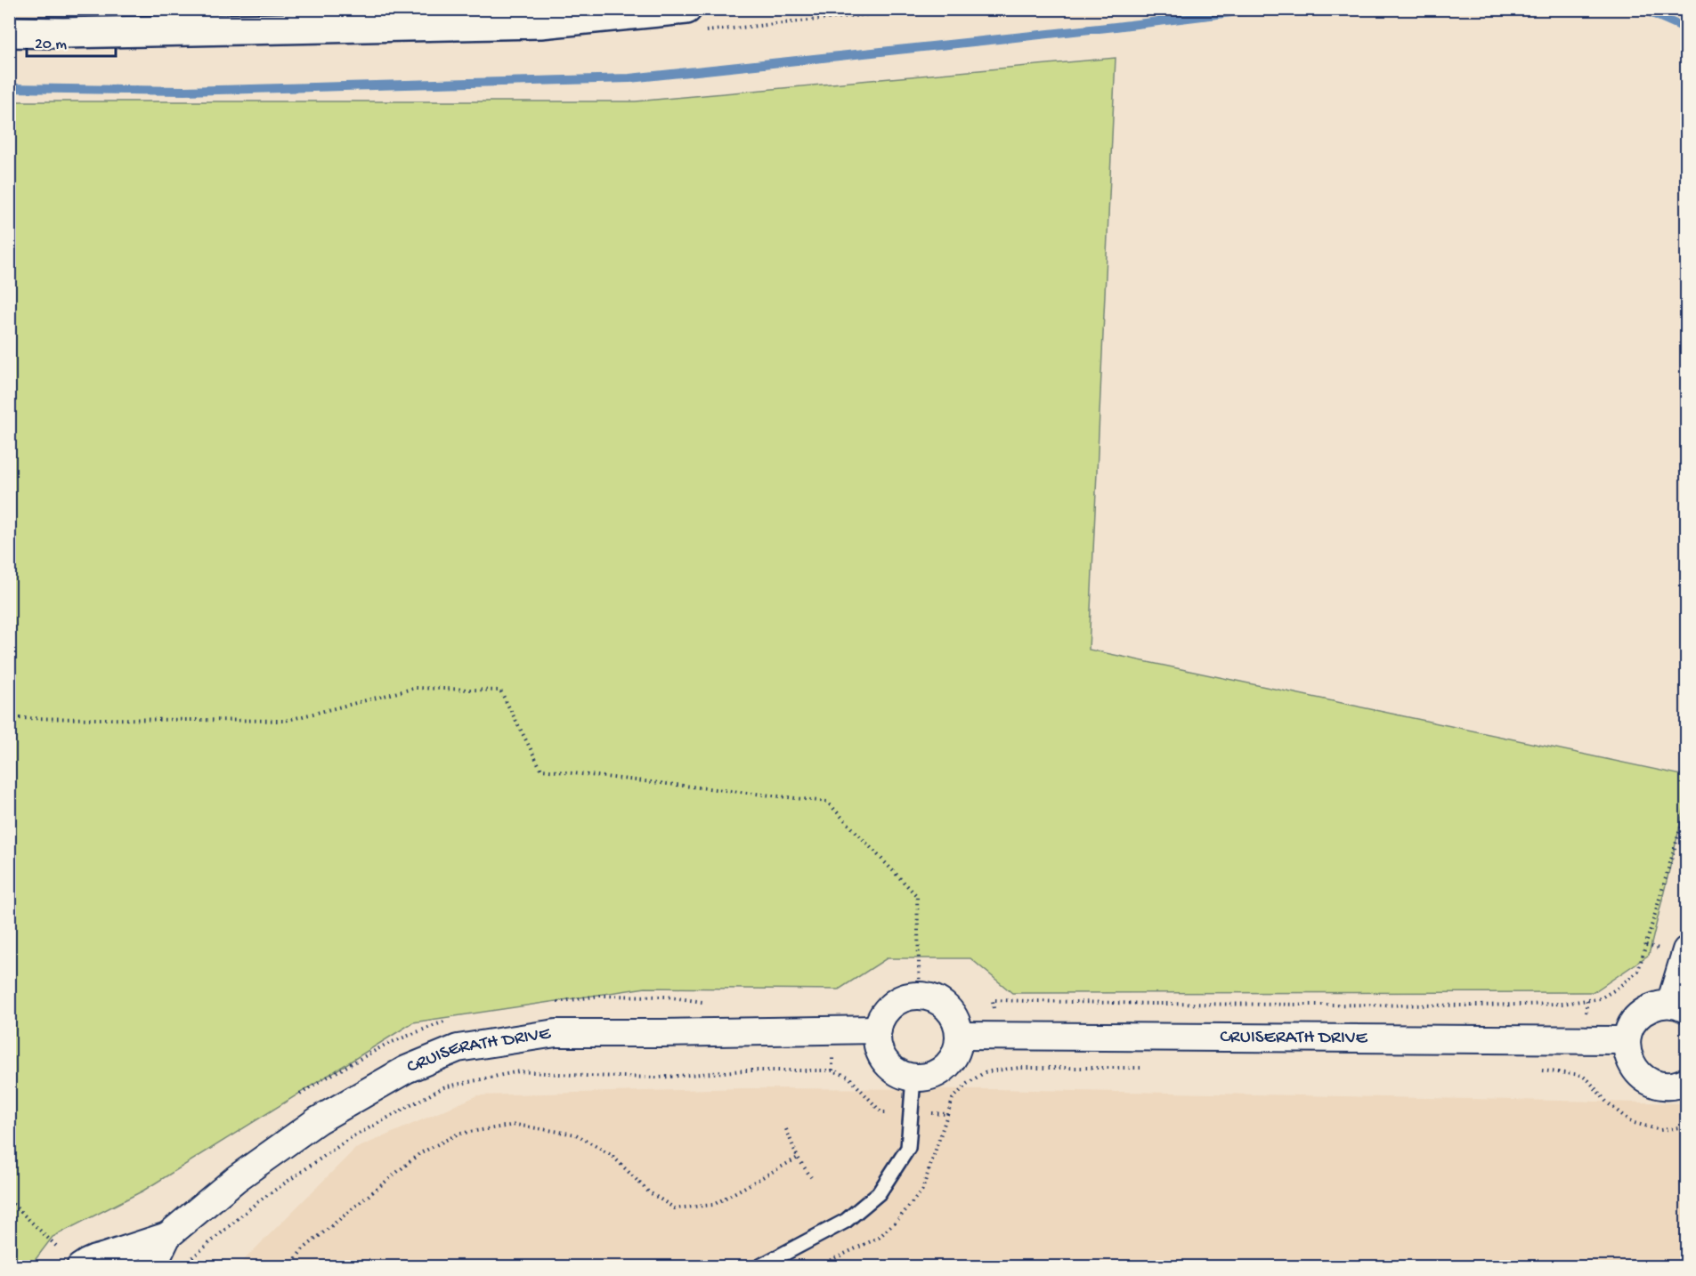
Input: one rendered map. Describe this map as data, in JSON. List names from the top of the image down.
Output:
{
  "streets": {
    "street": ["CRUISERATH DRIVE"]
  },
  "scale_bar": "20 m"
}
